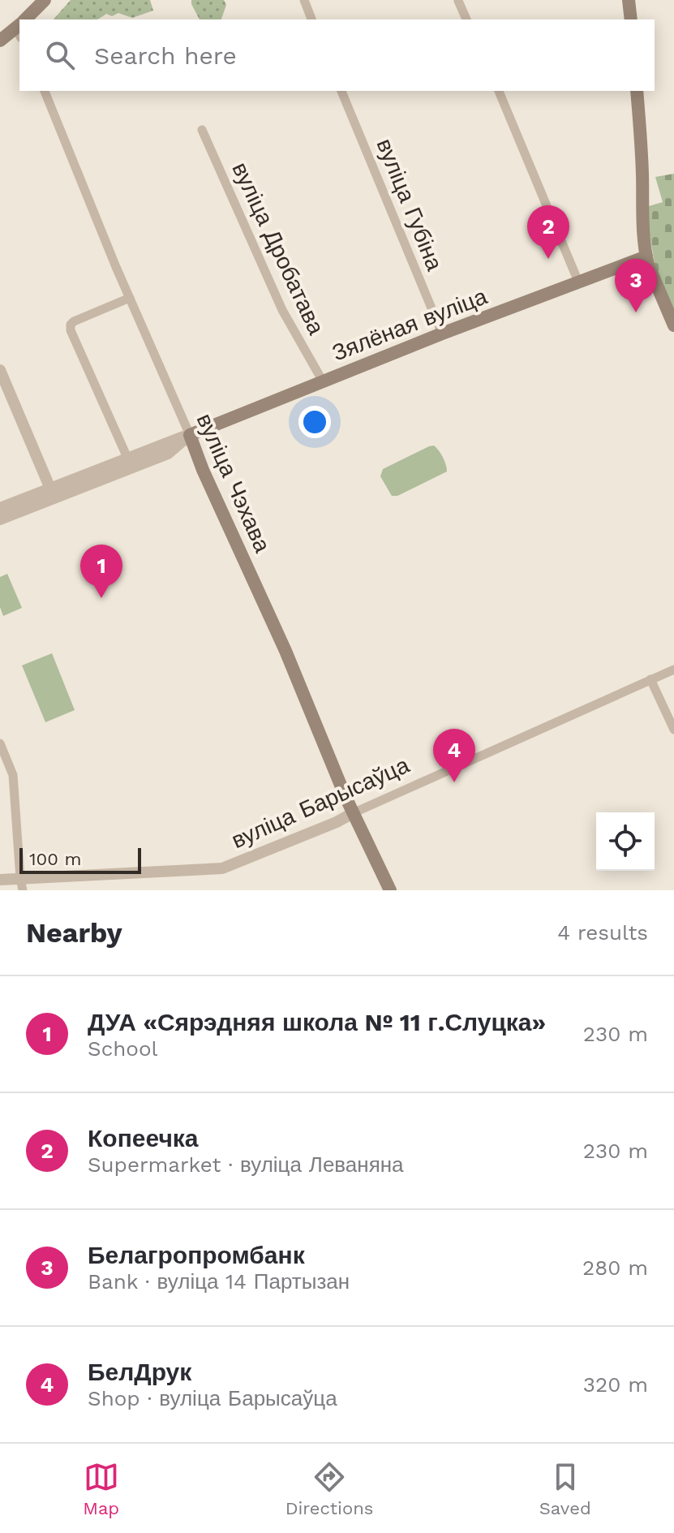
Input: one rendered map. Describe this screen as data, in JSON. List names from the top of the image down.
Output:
{
  "streets": {
    "main road": ["Зялёная вуліца", "вуліца Чэхава"],
    "street": ["вуліца Губіна", "вуліца Дробатава", "вуліца Барысаўца"]
  },
  "crossings": [
    ["вуліца Губіна", "Зялёная вуліца"],
    ["вуліца Дробатава", "Зялёная вуліца"],
    ["Зялёная вуліца", "вуліца Чэхава"],
    ["вуліца Чэхава", "вуліца Барысаўца"]
  ],
  "scale_bar": "100 m",
  "page": {
    "search": "Search here",
    "pins": [
      "2",
      "3",
      "1",
      "4"
    ],
    "scale": "100 m",
    "heading": ["Nearby", "4 results"],
    "list": [
      {
        "mark": "1",
        "name": "ДУА «Сярэдняя школа № 11 г.Слуцка»",
        "note": "School",
        "value": "230 m"
      },
      {
        "mark": "2",
        "name": "Копеечка",
        "note": "Supermarket · вуліца Леваняна",
        "value": "230 m"
      },
      {
        "mark": "3",
        "name": "Белагропромбанк",
        "note": "Bank · вуліца 14 Партызан",
        "value": "280 m"
      },
      {
        "mark": "4",
        "name": "БелДрук",
        "note": "Shop · вуліца Барысаўца",
        "value": "320 m"
      }
    ],
    "nav": ["Map", "Directions", "Saved"]
  }
}
